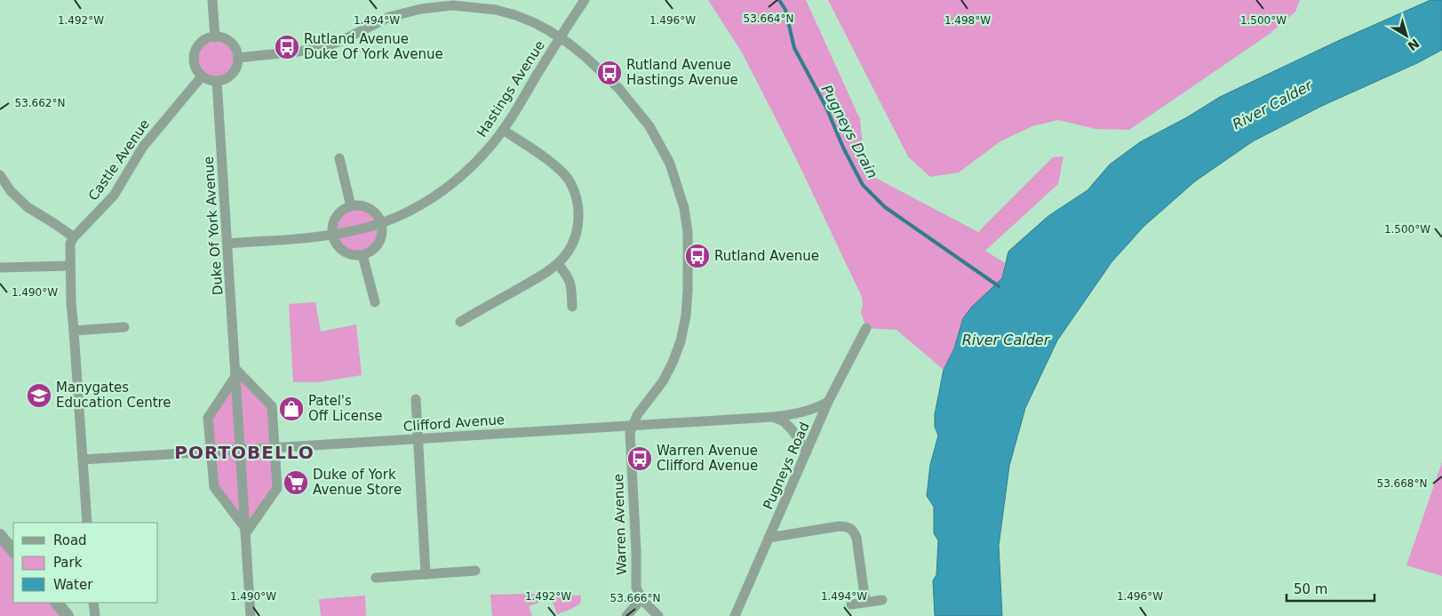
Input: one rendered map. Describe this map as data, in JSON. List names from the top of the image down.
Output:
{
  "streets": {
    "street": [
      "Hastings Avenue",
      "Castle Avenue",
      "Duke Of York Avenue",
      "Clifford Avenue",
      "Pugneys Road",
      "Warren Avenue"
    ]
  },
  "crossings": [
    ["Hastings Avenue", "Duke Of York Avenue"],
    ["Castle Avenue", "Duke Of York Avenue"],
    ["Duke Of York Avenue", "Clifford Avenue"],
    ["Clifford Avenue", "Pugneys Road"],
    ["Clifford Avenue", "Warren Avenue"]
  ],
  "districts": ["PORTOBELLO"],
  "water": ["River Calder", "Pugneys Drain"],
  "places": {
    "bus stop": [
      "Rutland Avenue Duke Of York Avenue",
      "Rutland Avenue Hastings Avenue",
      "Rutland Avenue",
      "Warren Avenue Clifford Avenue"
    ],
    "school or university": ["Manygates Education Centre"],
    "shop": ["Patel's Off License"],
    "supermarket": ["Duke of York Avenue Store"]
  },
  "legend": ["Road", "Park", "Water"],
  "scale_bar": "50 m",
  "north": "bottom right",
  "coordinates": [
    "53.664°N",
    "1.492°W",
    "1.494°W",
    "1.496°W",
    "1.498°W",
    "1.500°W",
    "53.662°N",
    "1.490°W",
    "53.668°N",
    "53.666°N"
  ]
}
